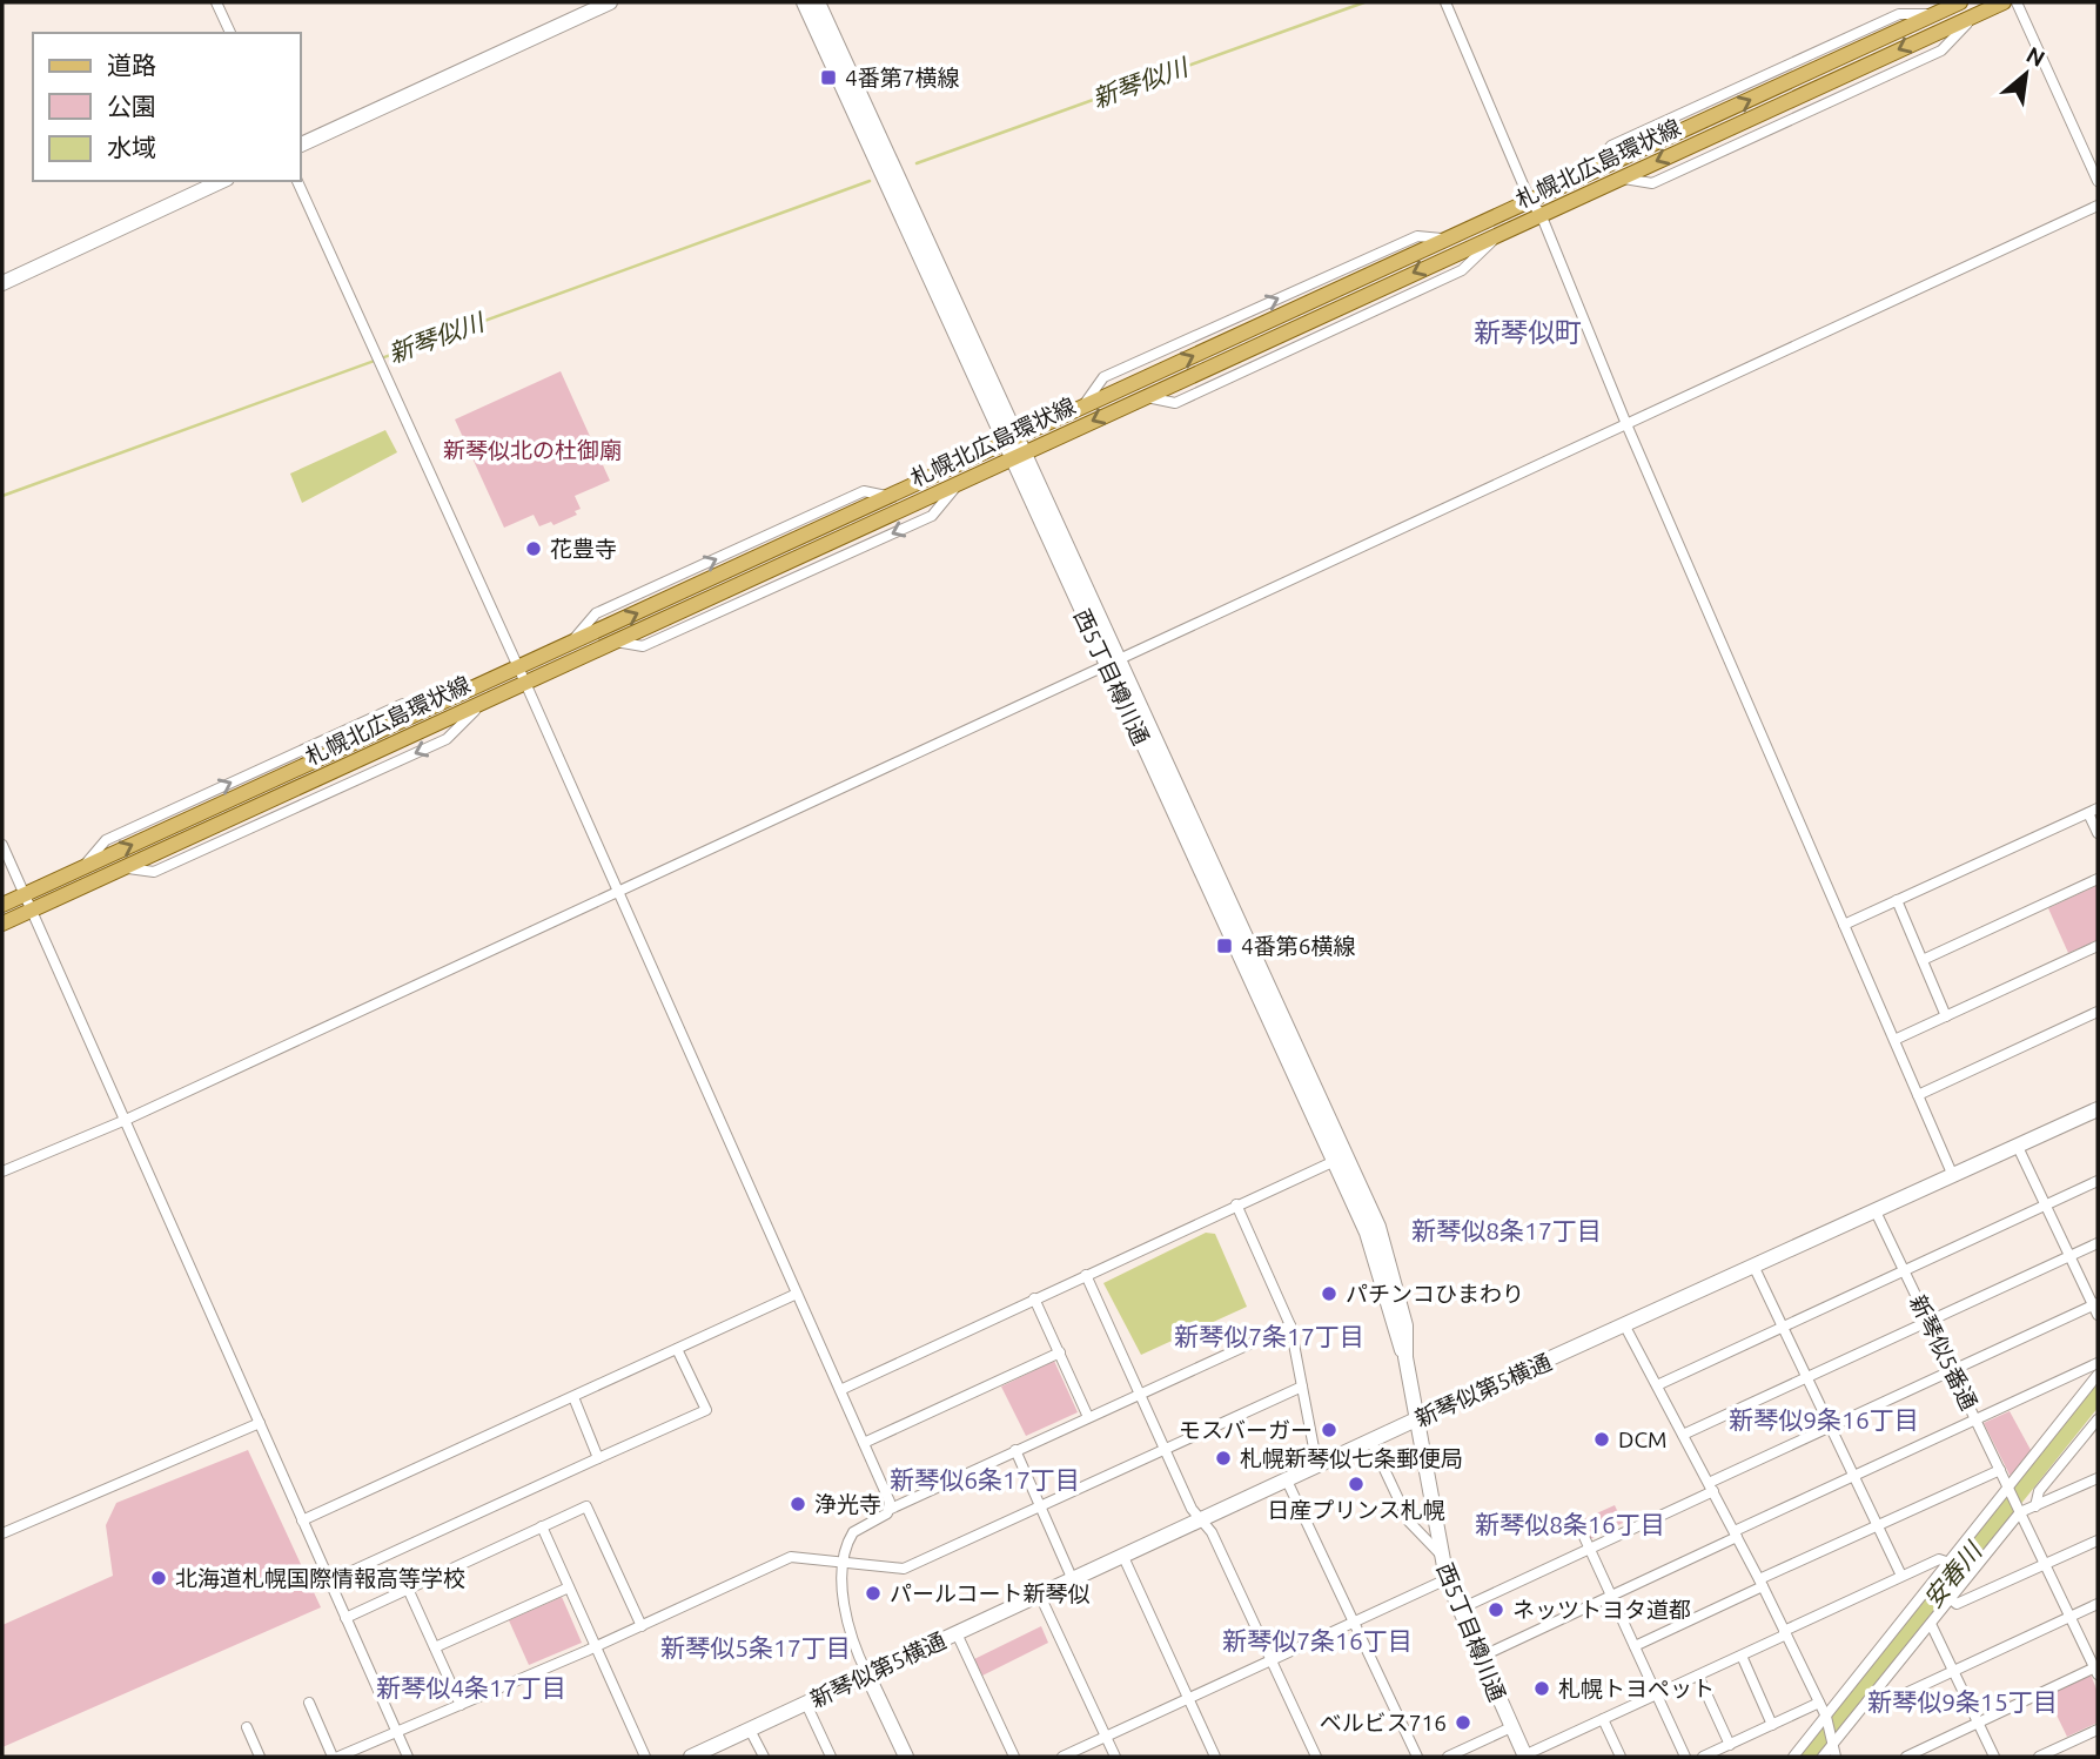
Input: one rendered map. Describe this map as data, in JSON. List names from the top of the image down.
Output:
{
  "streets": {
    "main road": ["札幌北広島環状線", "西5丁目樽川通", "新琴似第5横通"],
    "street": ["新琴似5番通"]
  },
  "crossings": [
    ["札幌北広島環状線", "西5丁目樽川通"],
    ["西5丁目樽川通", "新琴似第5横通"],
    ["新琴似5番通", "新琴似第5横通"]
  ],
  "districts": [
    "新琴似町",
    "新琴似8条17丁目",
    "新琴似7条17丁目",
    "新琴似9条16丁目",
    "新琴似6条17丁目",
    "新琴似8条16丁目",
    "新琴似7条16丁目",
    "新琴似5条17丁目",
    "新琴似4条17丁目",
    "新琴似9条15丁目"
  ],
  "water": ["新琴似川", "安春川"],
  "parks": ["新琴似北の杜御廟"],
  "places": {
    "transit": ["4番第7横線", "4番第6横線"],
    "other": [
      "花豊寺",
      "パチンコひまわり",
      "モスバーガー",
      "DCM",
      "札幌新琴似七条郵便局",
      "日産プリンス札幌",
      "浄光寺",
      "北海道札幌国際情報高等学校",
      "パールコート新琴似",
      "ネッツトヨタ道都",
      "札幌トヨペット",
      "ベルビス716"
    ]
  },
  "legend": ["道路", "公園", "水域"],
  "north": "top right"
}
